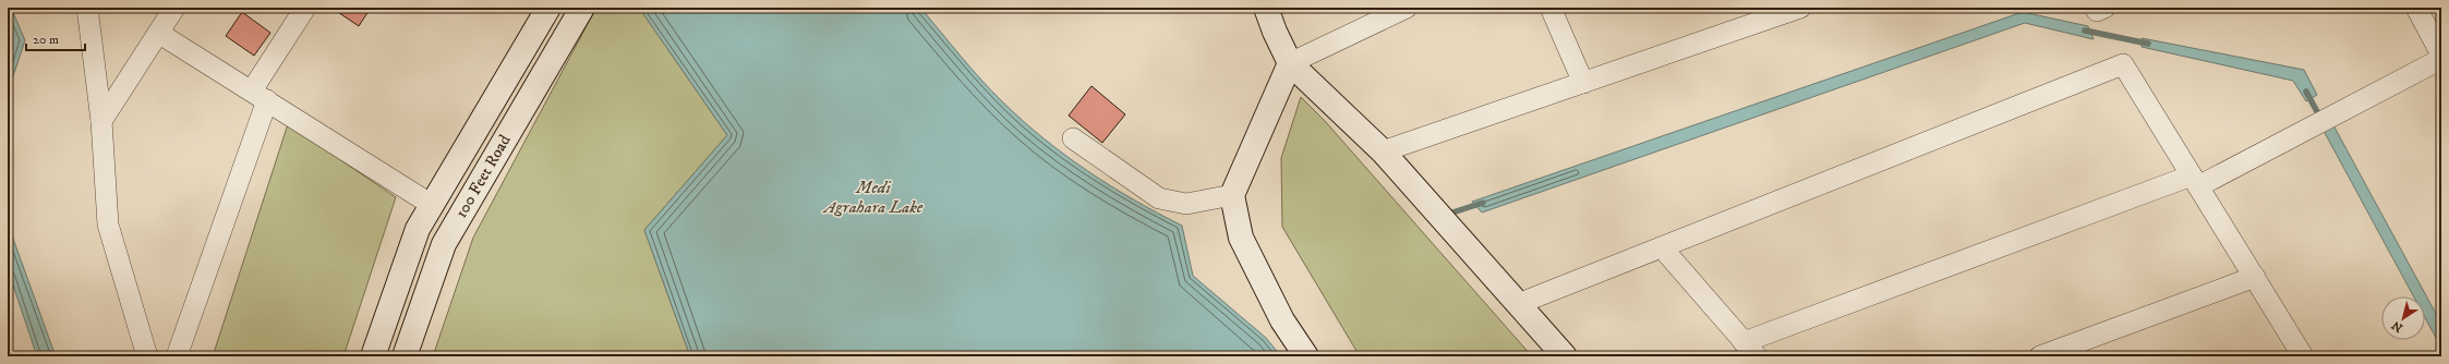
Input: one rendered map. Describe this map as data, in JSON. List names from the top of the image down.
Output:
{
  "streets": {
    "street": ["100 Feet Road"]
  },
  "water": ["Medi Agrahara Lake"],
  "scale_bar": "20 m",
  "north": "bottom left"
}
